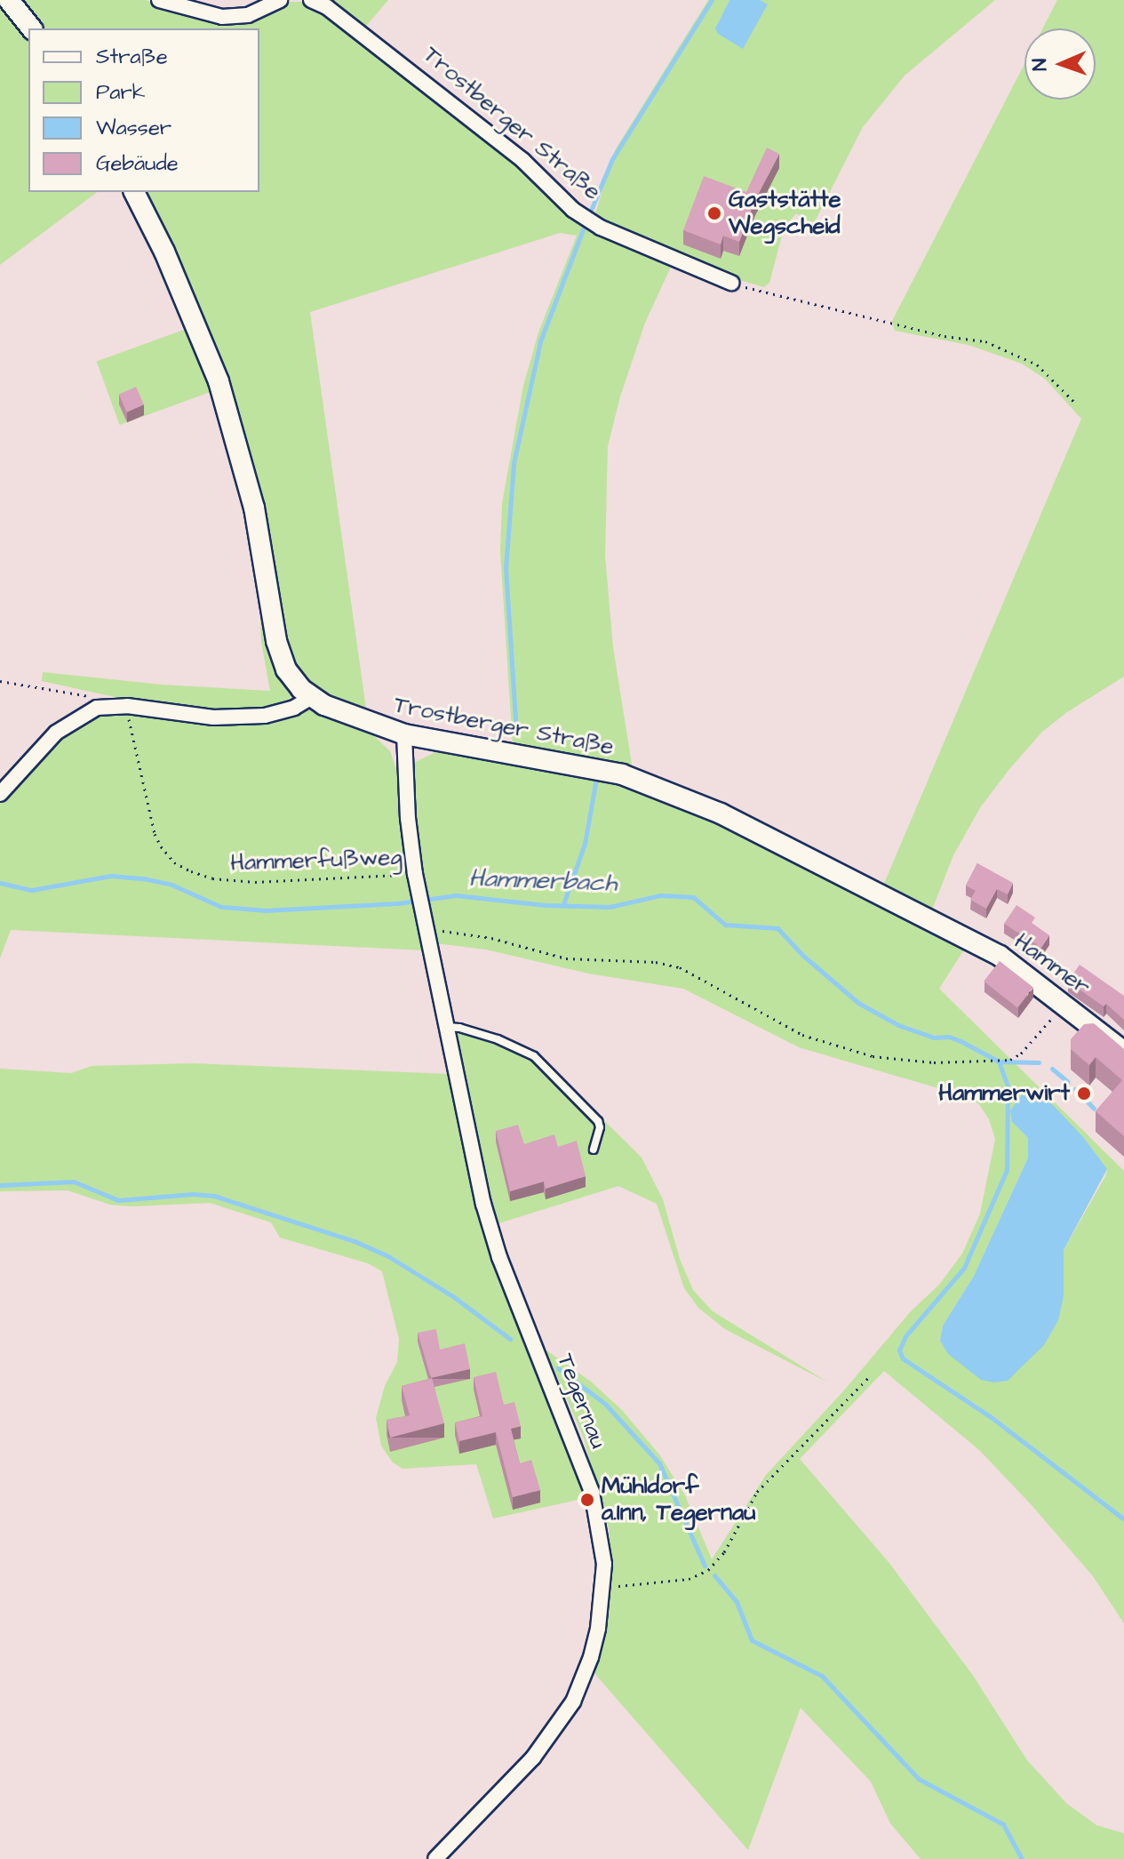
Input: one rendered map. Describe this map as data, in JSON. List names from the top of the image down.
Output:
{
  "streets": {
    "main road": ["Trostberger Straße", "Hammer"],
    "street": ["Tegernau"],
    "path": ["Hammerfußweg"]
  },
  "crossings": [
    ["Trostberger Straße", "Hammer"],
    ["Trostberger Straße", "Tegernau"],
    ["Hammerfußweg", "Tegernau"]
  ],
  "water": ["Hammerbach"],
  "places": ["Gaststätte Wegscheid", "Hammerwirt", "Mühldorf a.Inn, Tegernau"],
  "legend": [
    "Straße",
    "Park",
    "Wasser",
    "Gebäude"
  ],
  "north": "left"
}
